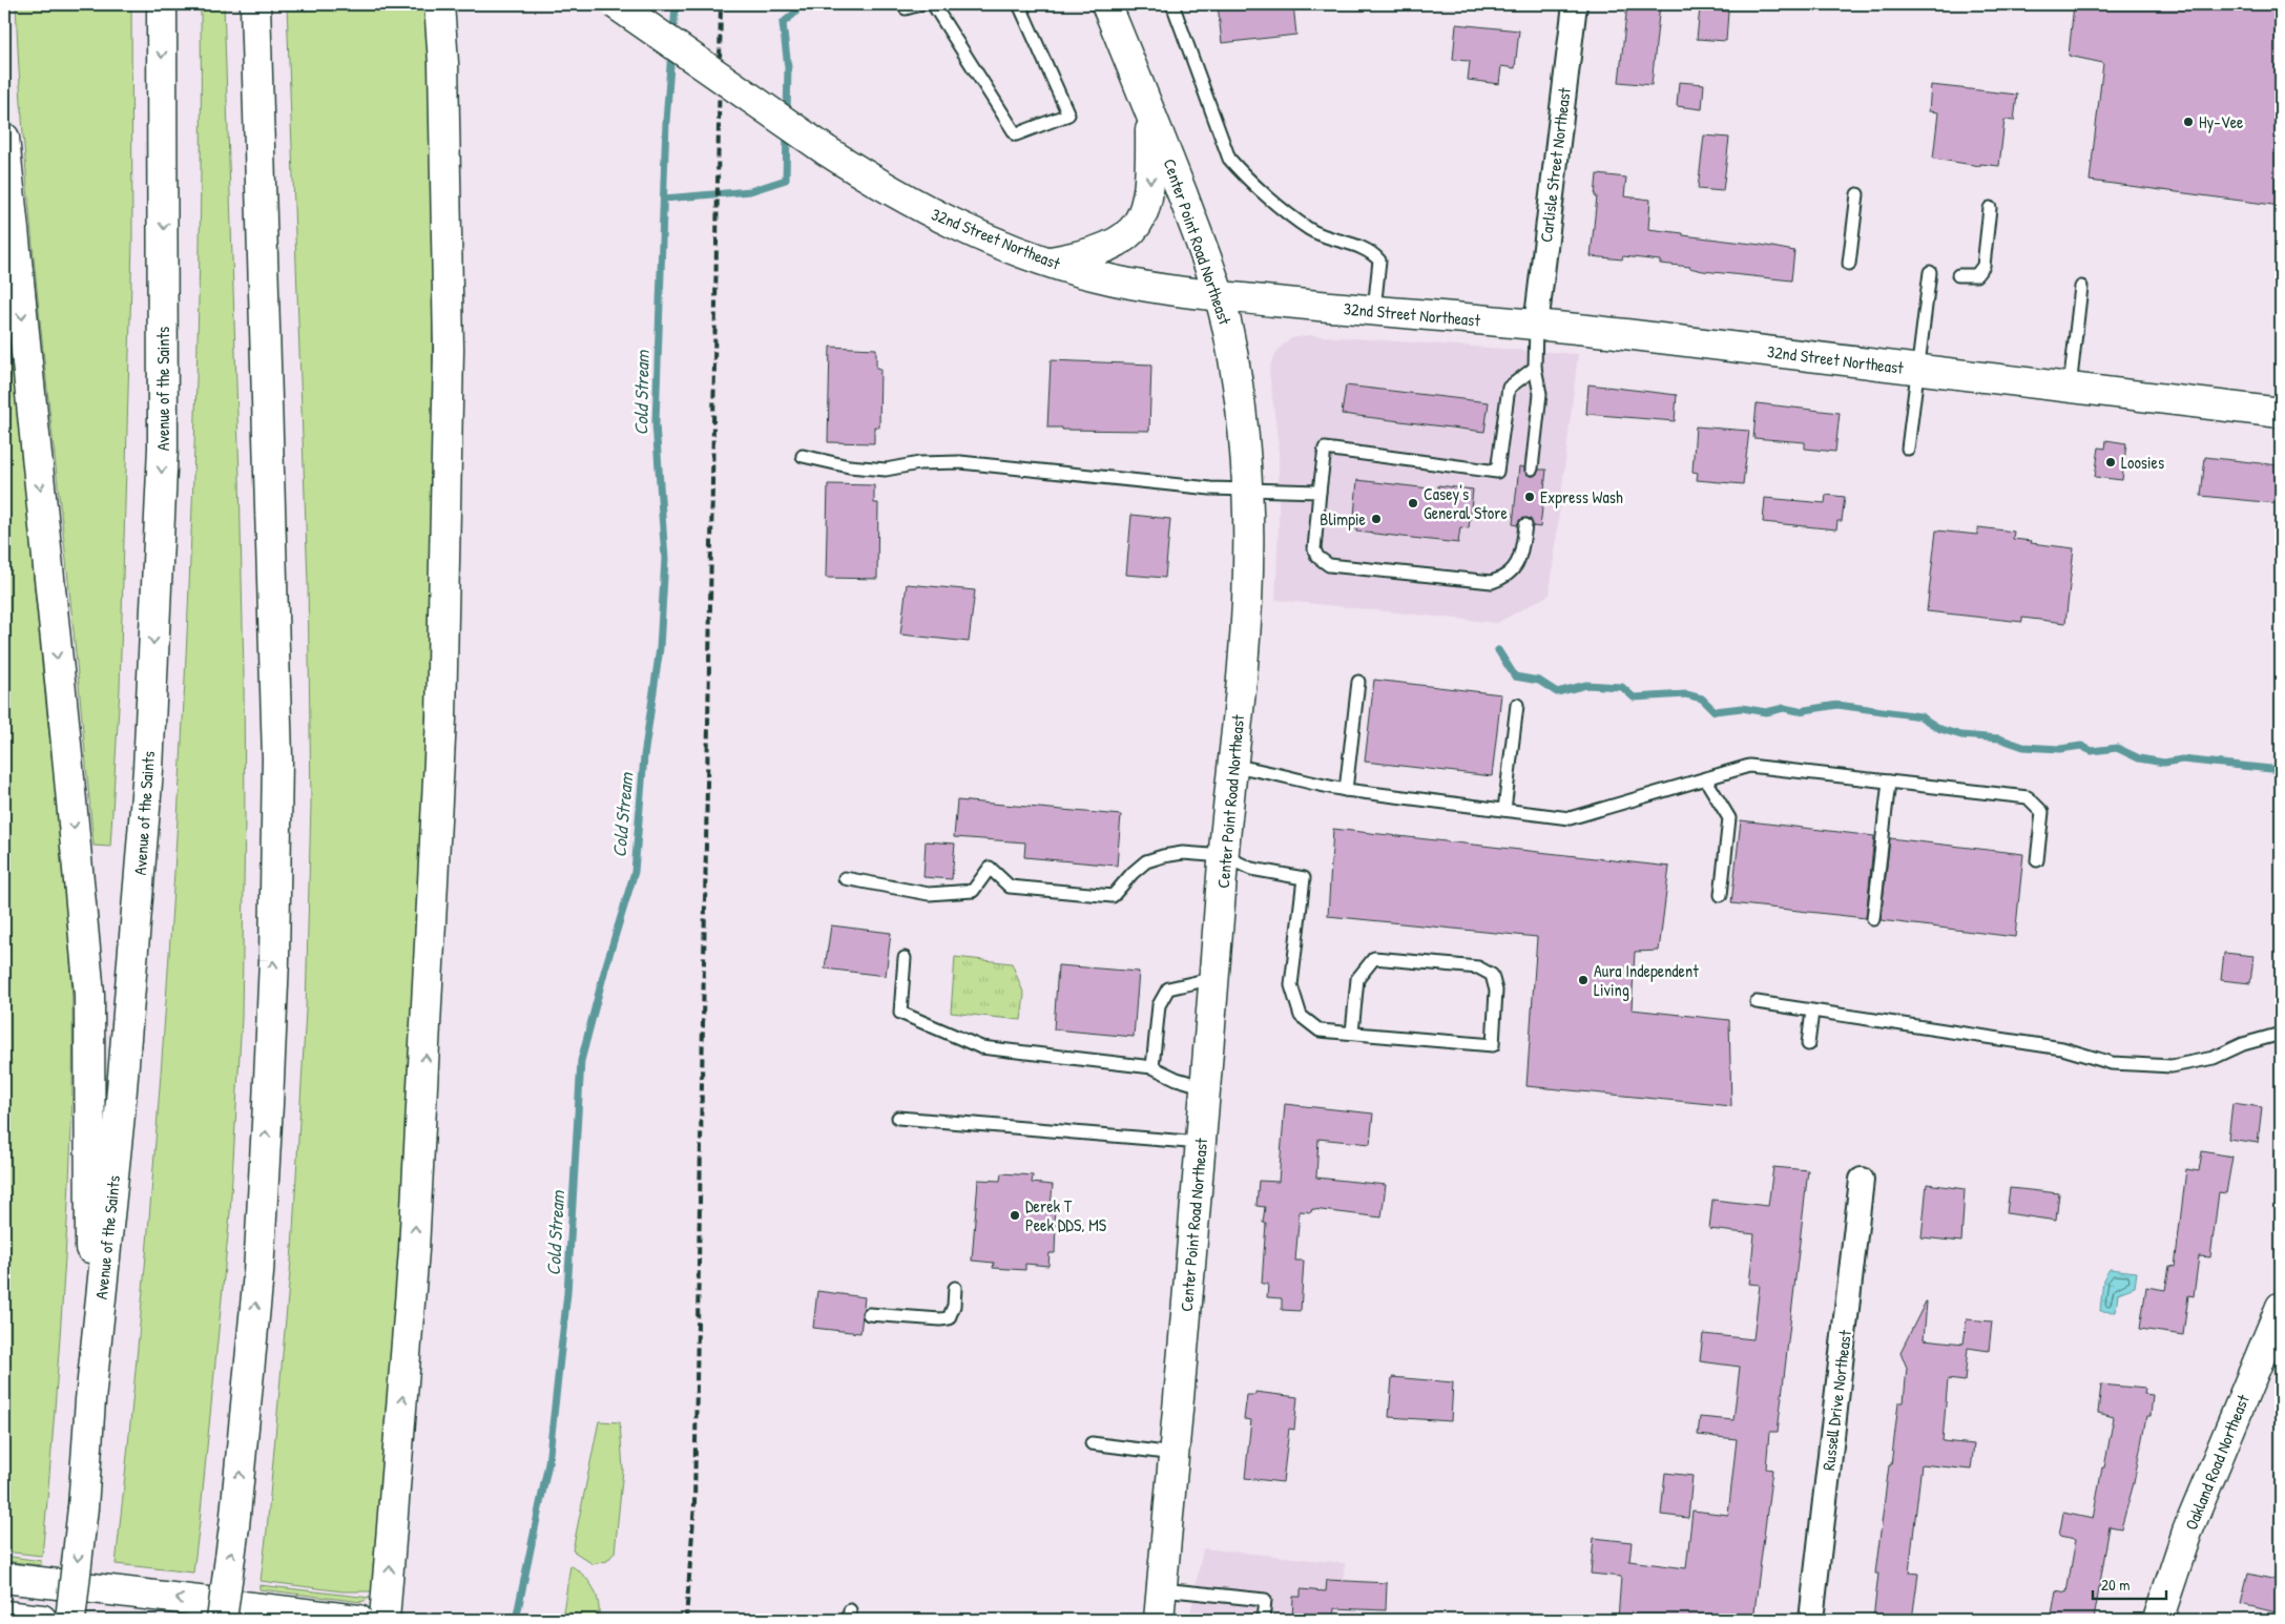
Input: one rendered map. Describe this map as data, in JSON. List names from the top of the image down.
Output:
{
  "streets": {
    "main road": [
      "32nd Street Northeast",
      "Center Point Road Northeast",
      "Avenue of the Saints",
      "Oakland Road Northeast"
    ],
    "street": ["Carlisle Street Northeast", "Russell Drive Northeast"]
  },
  "crossings": [
    ["Carlisle Street Northeast", "32nd Street Northeast"],
    ["32nd Street Northeast", "Center Point Road Northeast"]
  ],
  "water": ["Cold Stream"],
  "places": [
    "Hy-Vee",
    "Loosies",
    "Express Wash",
    "Casey's General Store",
    "Blimpie",
    "Aura Independent Living",
    "Derek T Peek DDS, MS"
  ],
  "scale_bar": "20 m"
}
